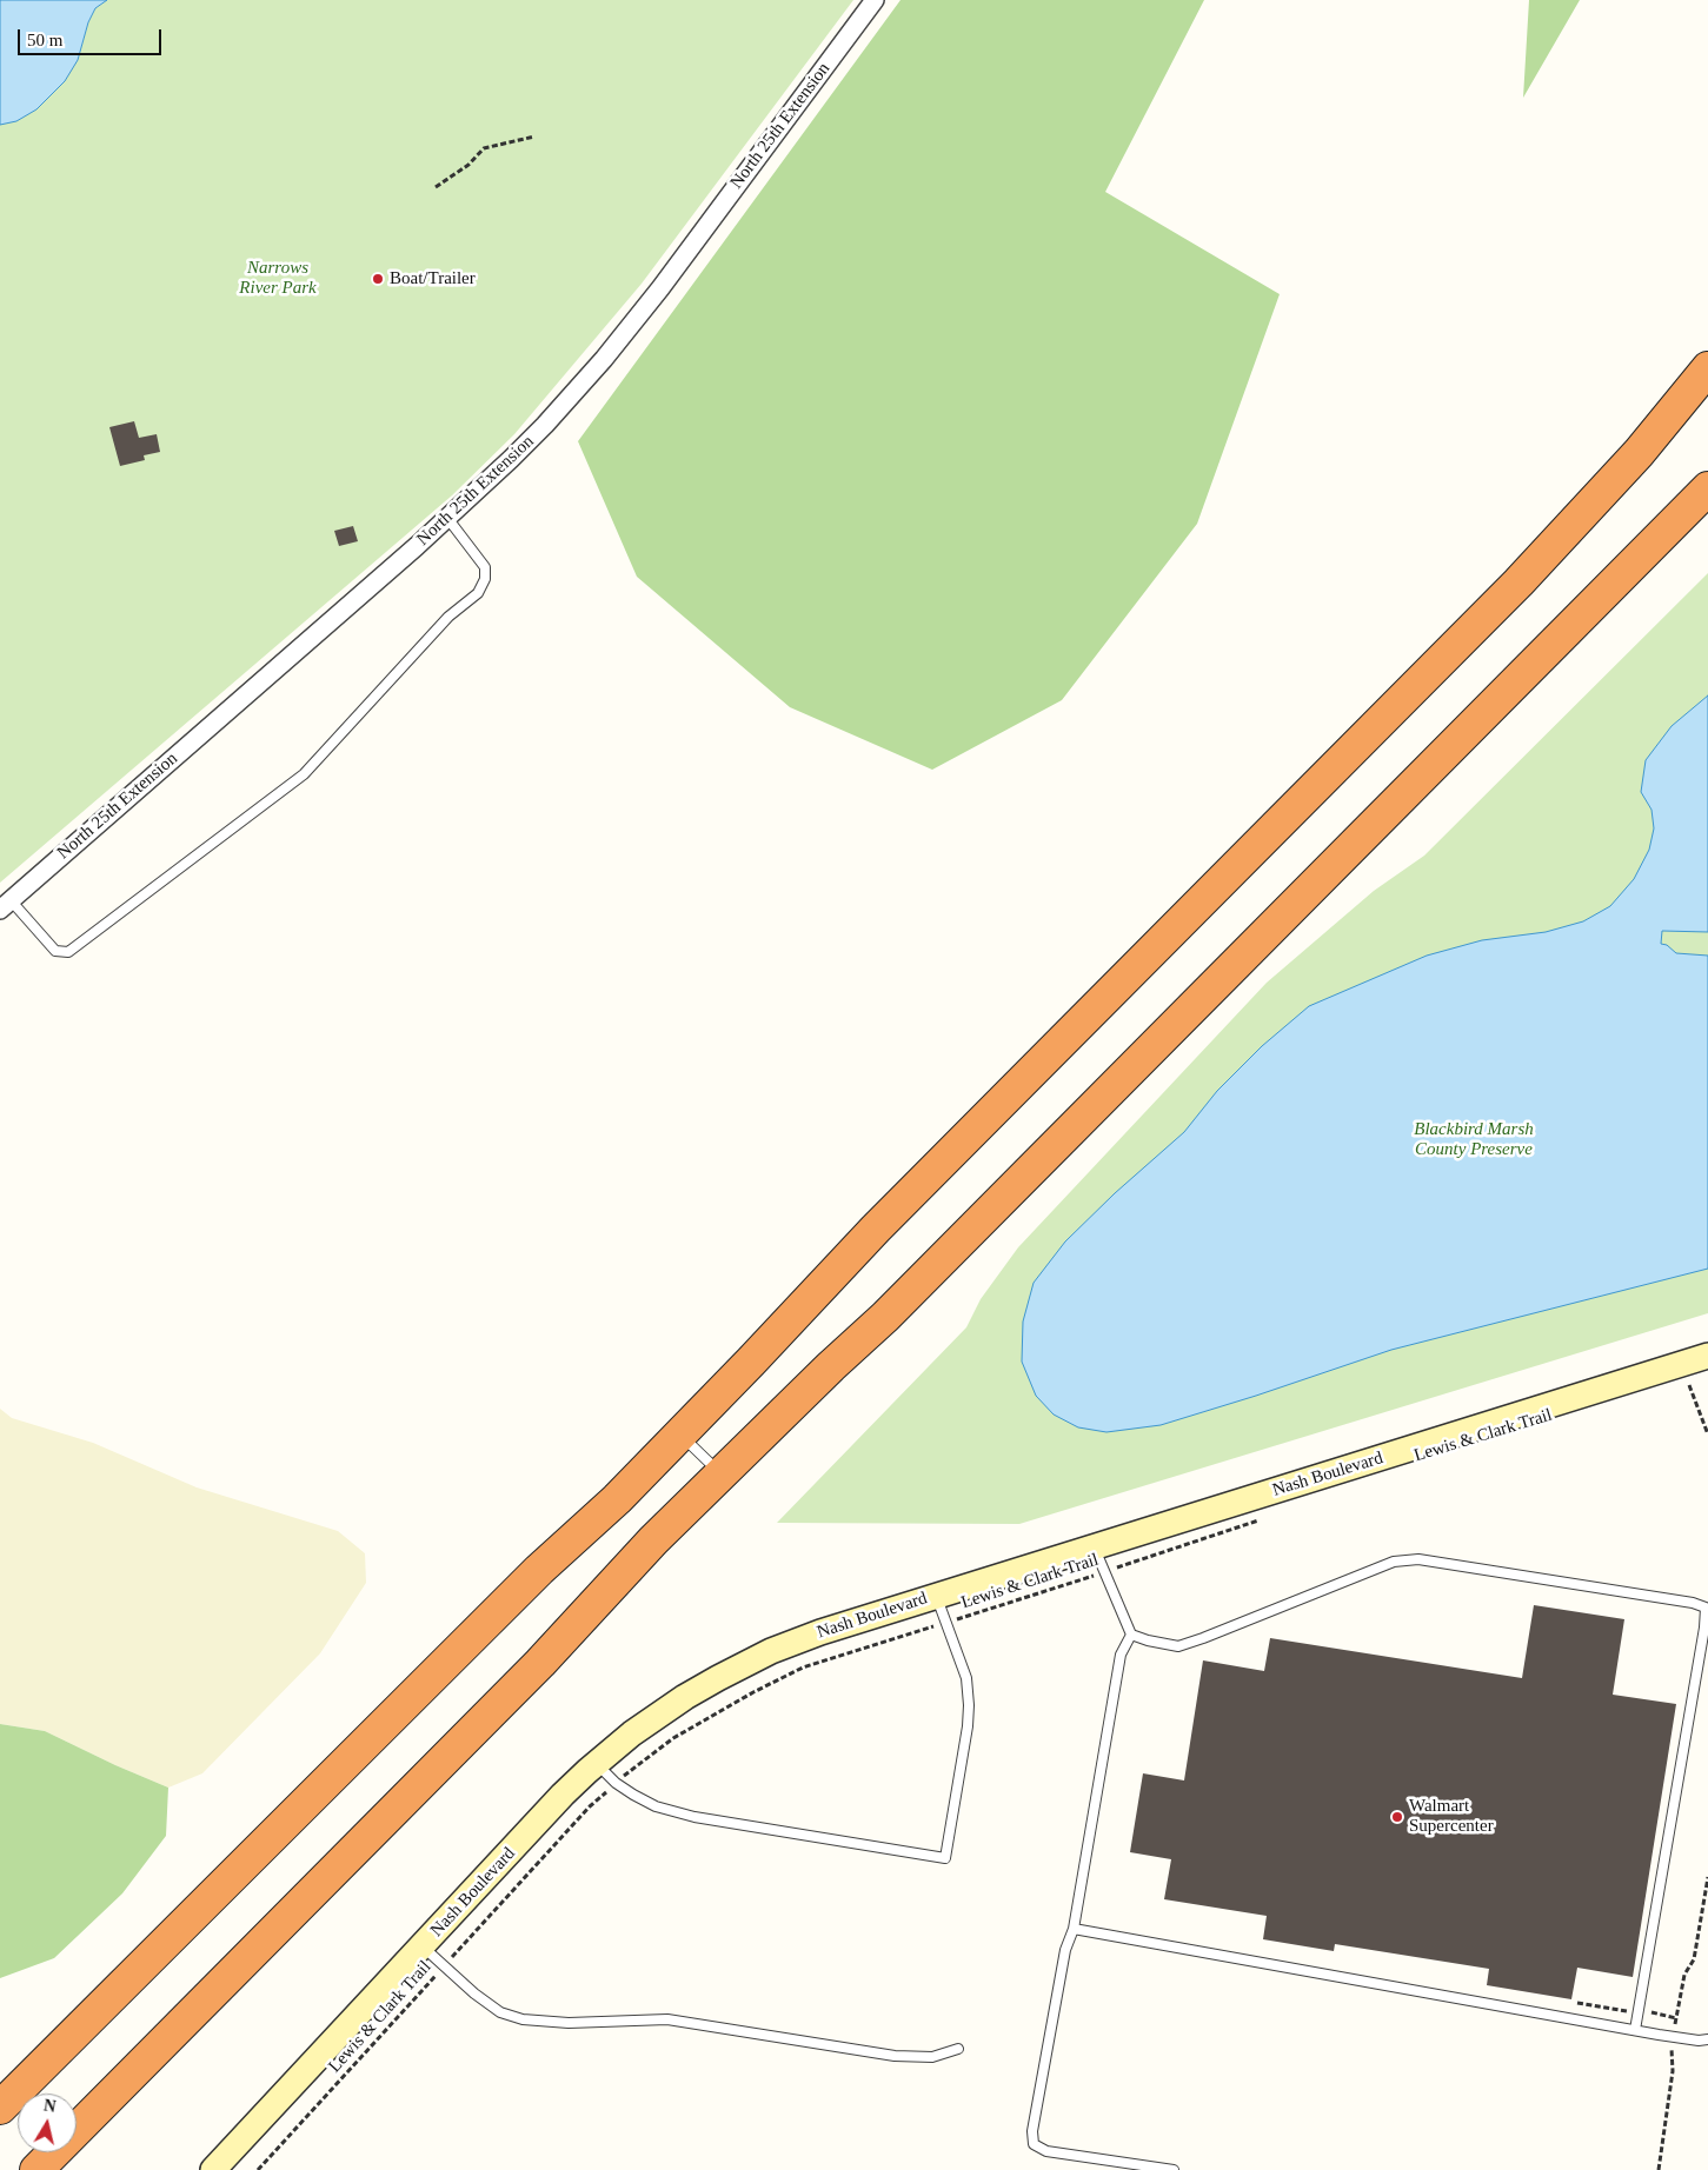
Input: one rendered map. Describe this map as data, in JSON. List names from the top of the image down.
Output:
{
  "streets": {
    "street": ["North 25th Extension", "Nash Boulevard"],
    "path": ["Lewis & Clark Trail"]
  },
  "parks": ["Narrows River Park", "Blackbird Marsh County Preserve"],
  "places": ["Boat/Trailer", "Walmart Supercenter"],
  "scale_bar": "50 m",
  "north": "top"
}
